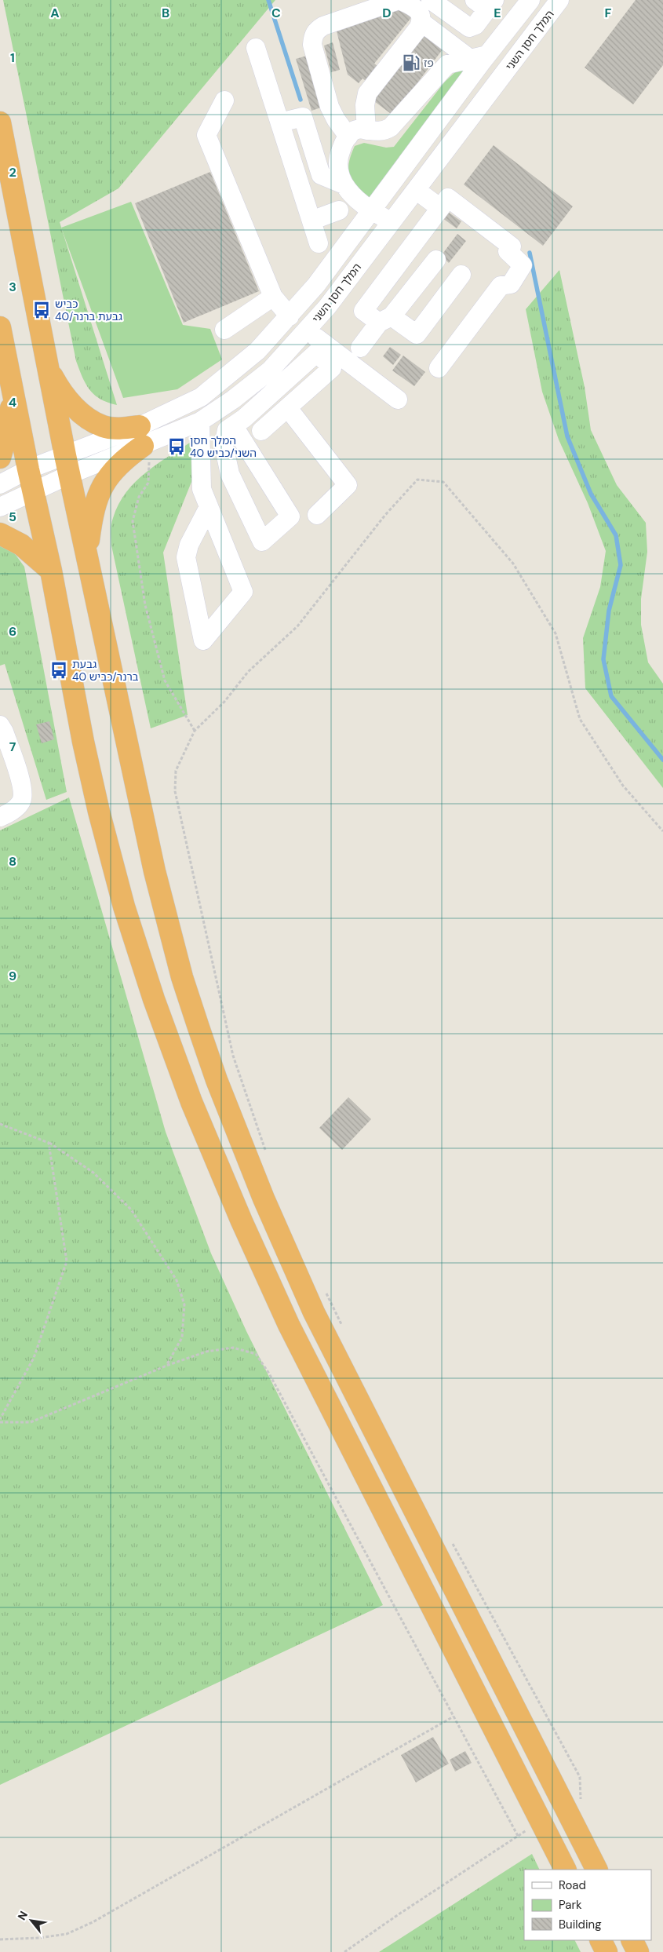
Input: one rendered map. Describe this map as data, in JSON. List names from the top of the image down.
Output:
{
  "streets": {
    "street": ["המלך חסן השני"]
  },
  "places": {
    "fuel station": ["פז"],
    "bus stop": ["כביש 40/גבעת ברנר", "המלך חסן השני/כביש 40", "גבעת ברנר/כביש 40"]
  },
  "legend": ["Road", "Park", "Building"],
  "north": "top left",
  "grid": {
    "columns": [
      "A",
      "B",
      "C",
      "D",
      "E",
      "F"
    ],
    "rows": [
      "1",
      "2",
      "3",
      "4",
      "5",
      "6",
      "7",
      "8",
      "9"
    ]
  }
}
